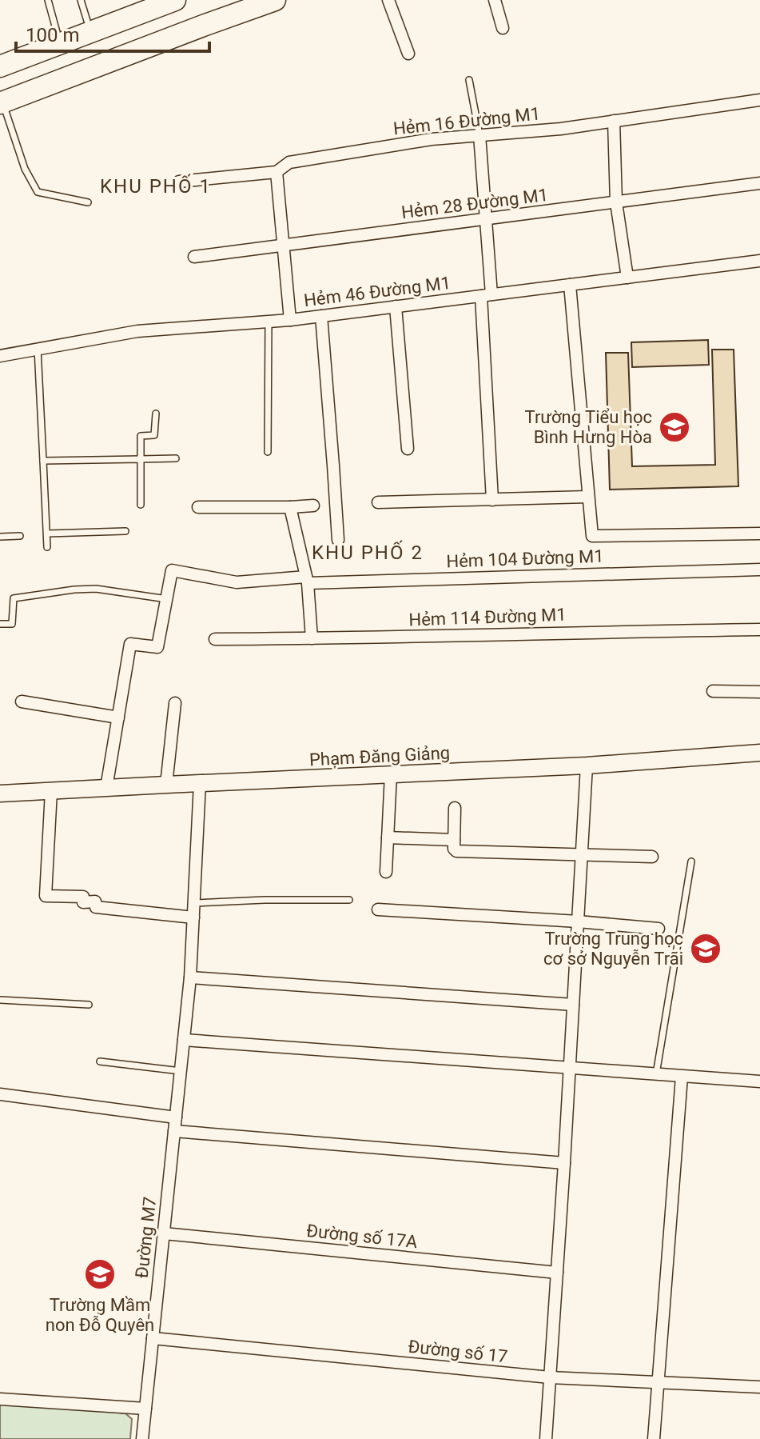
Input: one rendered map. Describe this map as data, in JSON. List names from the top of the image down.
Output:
{
  "streets": {
    "street": [
      "Hẻm 16 Đường M1",
      "Hẻm 28 Đường M1",
      "Hẻm 46 Đường M1",
      "Hẻm 104 Đường M1",
      "Hẻm 114 Đường M1",
      "Phạm Đăng Giảng",
      "Đường số 17A",
      "Đường M7",
      "Đường số 17"
    ]
  },
  "crossings": [
    ["Phạm Đăng Giảng", "Đường M7"],
    ["Đường số 17A", "Đường M7"],
    ["Đường M7", "Đường số 17"]
  ],
  "districts": ["KHU PHỐ 1", "KHU PHỐ 2"],
  "places": {
    "school or university": ["Trường Tiểu học Bình Hưng Hòa", "Trường Trung học cơ sở Nguyễn Trãi", "Trường Mầm non Đỗ Quyên"]
  },
  "scale_bar": "100 m"
}
